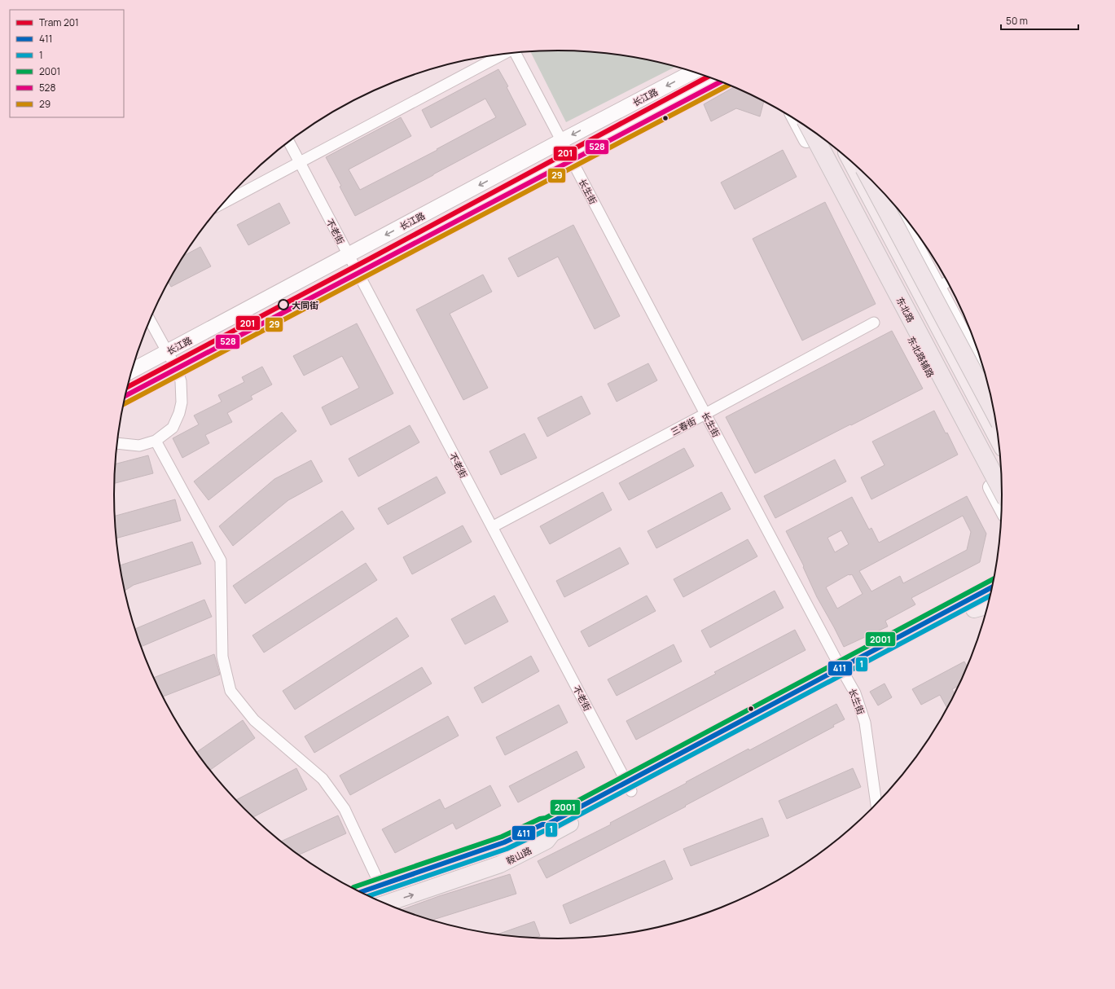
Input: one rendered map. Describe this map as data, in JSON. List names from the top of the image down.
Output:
{
  "streets": {
    "highway": ["东北路"],
    "main road": ["长江路", "东北路辅路", "鞍山路"],
    "street": ["长生街", "不老街", "三春街"]
  },
  "crossings": [
    ["长江路", "长生街"],
    ["长江路", "不老街"],
    ["长生街", "三春街"],
    ["长生街", "鞍山路"],
    ["不老街", "三春街"],
    ["不老街", "鞍山路"]
  ],
  "places": ["大同街"],
  "lines": [
    "tram line 201",
    "transit line 528",
    "transit line 29",
    "transit line 2001",
    "transit line 411",
    "transit line 1"
  ],
  "legend": [
    "Tram 201",
    "411",
    "1",
    "2001",
    "528",
    "29"
  ],
  "scale_bar": "50 m"
}
